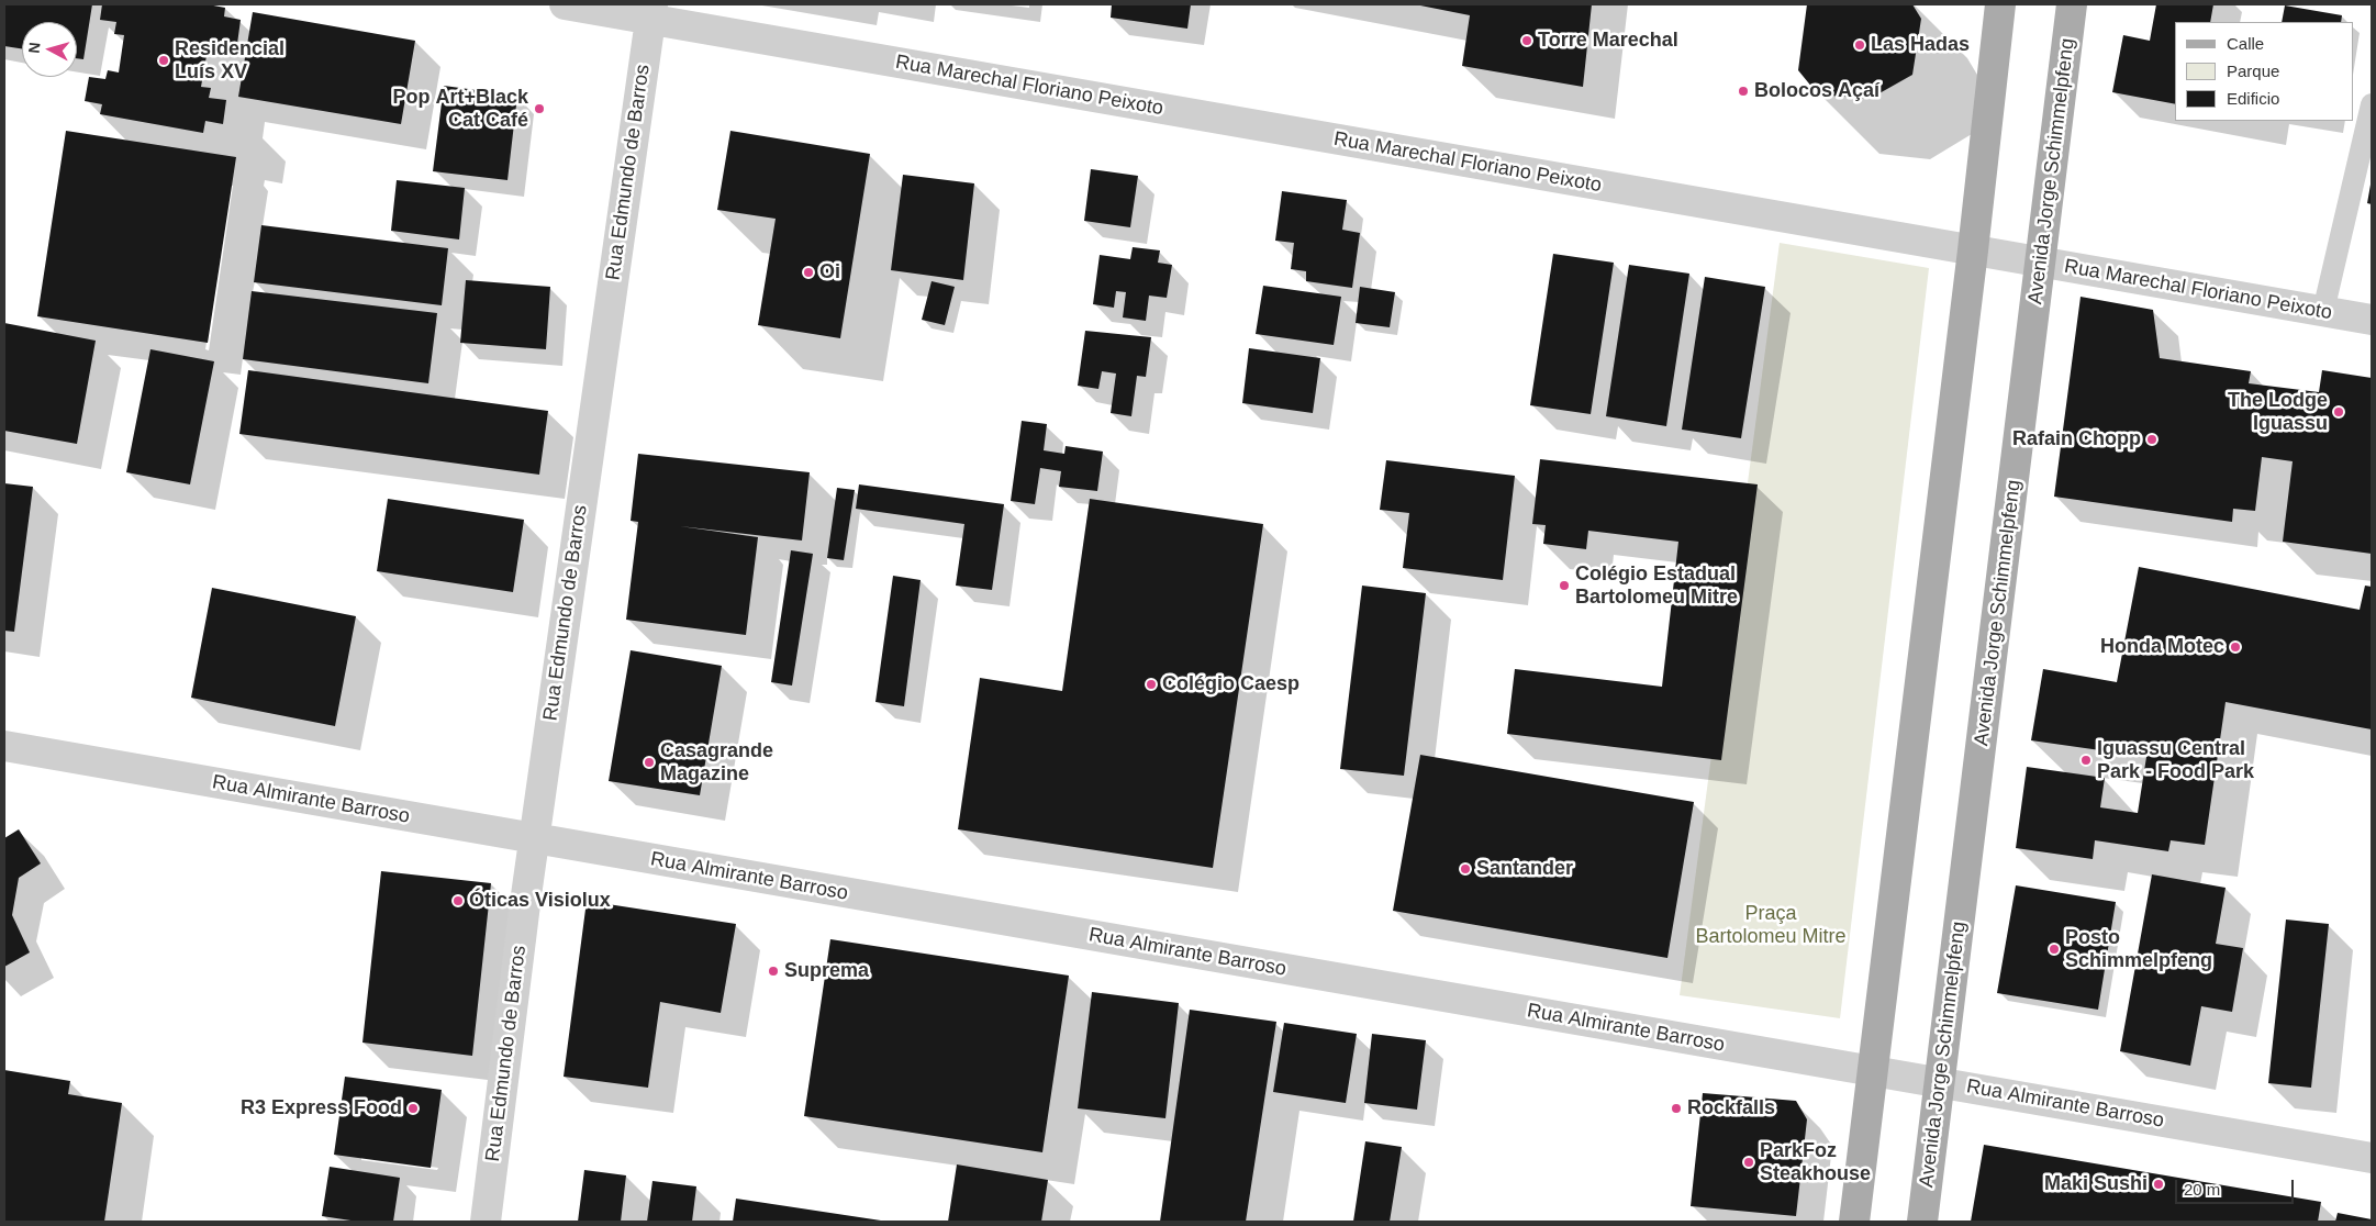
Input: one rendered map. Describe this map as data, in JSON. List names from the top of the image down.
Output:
{
  "streets": {
    "main road": ["Avenida Jorge Schimmelpfeng"],
    "street": ["Rua Marechal Floriano Peixoto", "Rua Edmundo de Barros", "Rua Almirante Barroso"]
  },
  "crossings": [
    ["Rua Marechal Floriano Peixoto", "Avenida Jorge Schimmelpfeng"],
    ["Rua Marechal Floriano Peixoto", "Rua Edmundo de Barros"],
    ["Avenida Jorge Schimmelpfeng", "Rua Almirante Barroso"],
    ["Rua Edmundo de Barros", "Rua Almirante Barroso"]
  ],
  "parks": ["Praça Bartolomeu Mitre"],
  "places": [
    "Torre Marechal",
    "Las Hadas",
    "Residencial Luís XV",
    "Bolocos Açaí",
    "Pop Art+Black Cat Café",
    "Oi",
    "The Lodge Iguassu",
    "Rafain Chopp",
    "Colégio Estadual Bartolomeu Mitre",
    "Honda Motec",
    "Colégio Caesp",
    "Iguassu Central Park - Food Park",
    "Casagrande Magazine",
    "Santander",
    "Óticas Visiolux",
    "Posto Schimmelpfeng",
    "Suprema",
    "R3 Express Food",
    "Rockfalls",
    "ParkFoz Steakhouse",
    "Maki Sushi"
  ],
  "legend": ["Calle", "Parque", "Edificio"],
  "scale_bar": "20 m",
  "north": "left"
}
